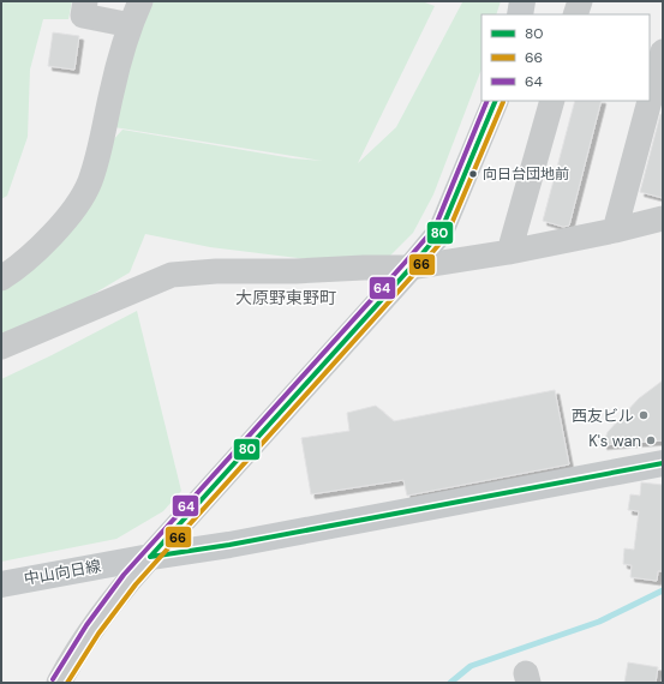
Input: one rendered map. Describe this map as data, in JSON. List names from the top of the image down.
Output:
{
  "streets": {
    "main road": ["中山向日線"]
  },
  "districts": ["大原野東野町"],
  "places": ["向日台団地前", "西友ビル", "K's wan"],
  "lines": ["transit line 80", "transit line 64", "transit line 66"],
  "legend": ["80", "66", "64"]
}
